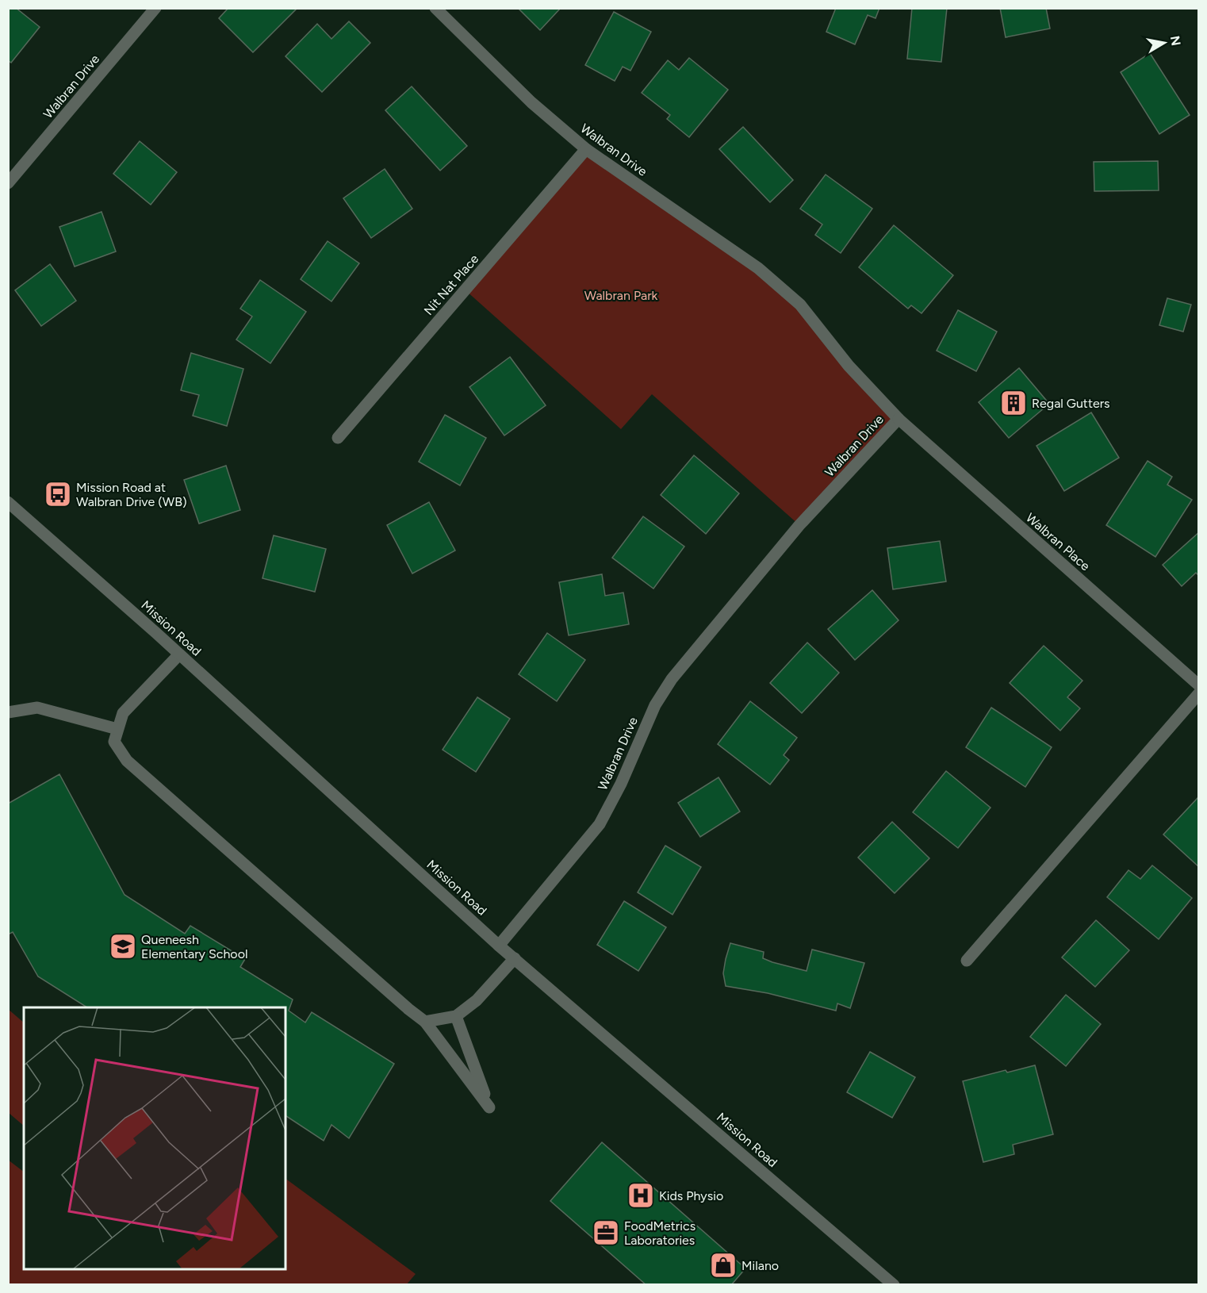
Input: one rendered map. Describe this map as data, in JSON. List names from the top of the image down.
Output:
{
  "streets": {
    "street": [
      "Walbran Drive",
      "Nit Nat Place",
      "Walbran Place",
      "Mission Road"
    ]
  },
  "crossings": [
    ["Walbran Drive", "Nit Nat Place"],
    ["Walbran Drive", "Walbran Place"],
    ["Walbran Drive", "Mission Road"]
  ],
  "parks": ["Walbran Park"],
  "places": {
    "building": ["Regal Gutters"],
    "bus stop": ["Mission Road at Walbran Drive (WB)"],
    "school or university": ["Queneesh Elementary School"],
    "hospital": ["Kids Physio"],
    "office": ["FoodMetrics Laboratories"],
    "shop": ["Milano"]
  },
  "north": "right"
}
